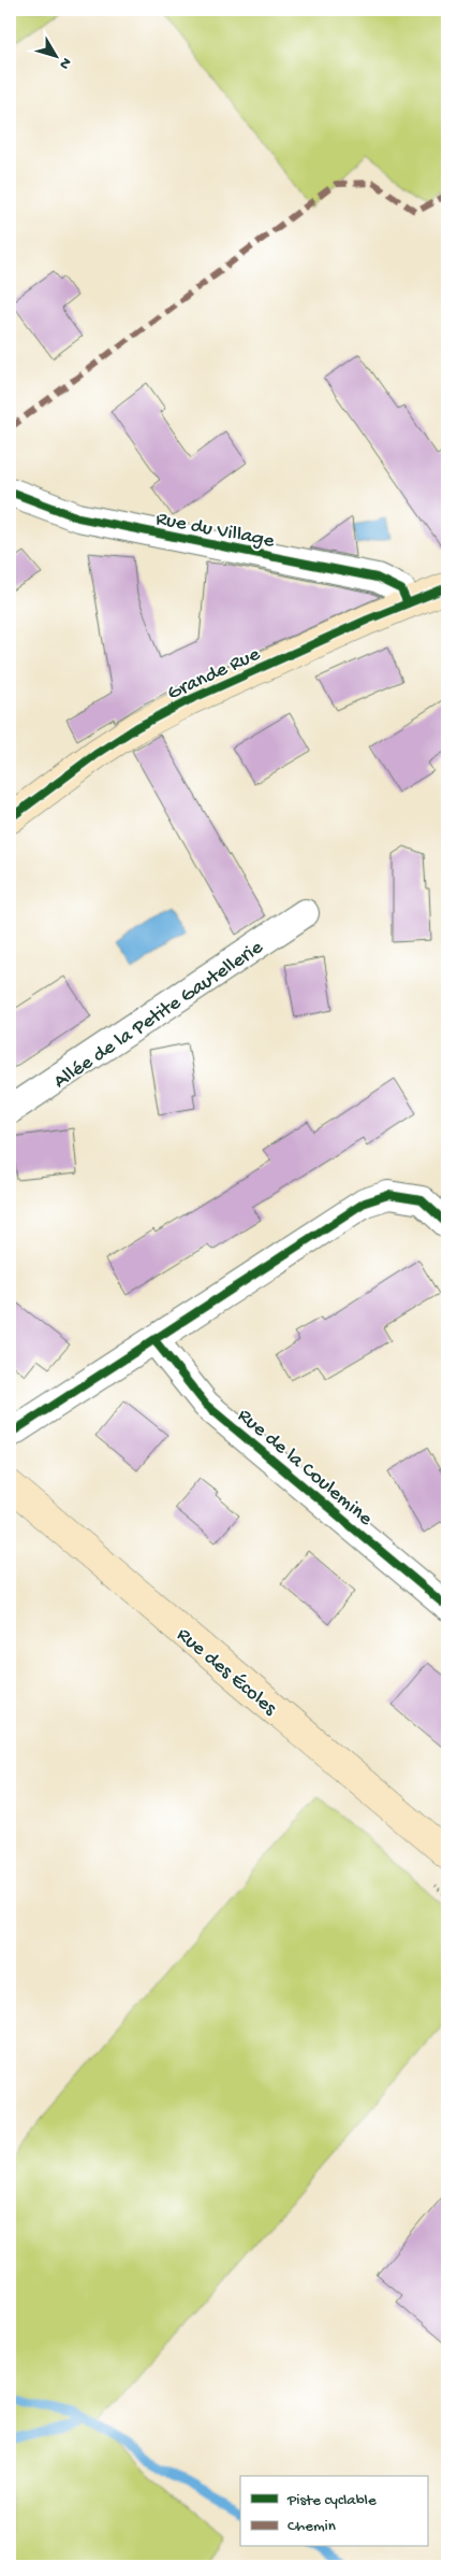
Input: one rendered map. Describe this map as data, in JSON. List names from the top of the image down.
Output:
{
  "streets": {
    "main road": ["Grande Rue", "Rue des Écoles"],
    "street": ["Rue du Village", "Allée de la Petite Gautellerie", "Rue de la Coulemine"]
  },
  "crossings": [
    ["Rue du Village", "Grande Rue"]
  ],
  "legend": ["Piste cyclable", "Chemin"],
  "north": "bottom right"
}
